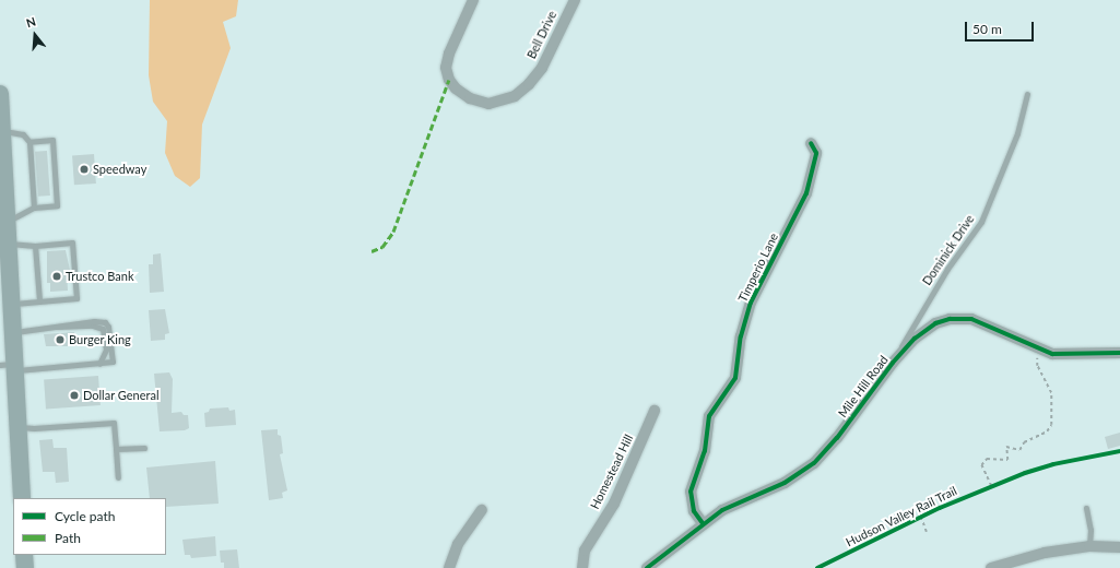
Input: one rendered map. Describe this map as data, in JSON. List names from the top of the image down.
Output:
{
  "streets": {
    "street": [
      "Bell Drive",
      "Timperio Lane",
      "Mile Hill Road",
      "Homestead Hill"
    ],
    "lane": ["Dominick Drive"],
    "cycle path": ["Hudson Valley Rail Trail"]
  },
  "crossings": [
    ["Dominick Drive", "Mile Hill Road"],
    ["Timperio Lane", "Mile Hill Road"]
  ],
  "places": [
    "Speedway",
    "Trustco Bank",
    "Burger King",
    "Dollar General"
  ],
  "legend": ["Cycle path", "Path"],
  "scale_bar": "50 m",
  "north": "top"
}
